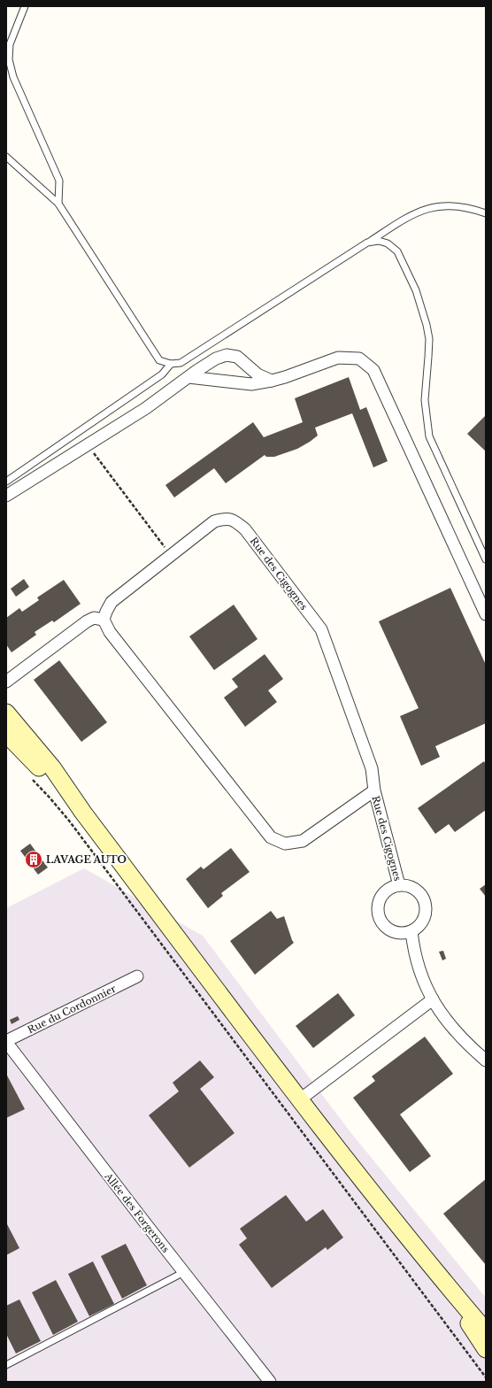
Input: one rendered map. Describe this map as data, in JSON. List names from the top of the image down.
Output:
{
  "streets": {
    "street": ["Rue des Cigognes", "Rue du Cordonnier", "Allée des Forgerons"]
  },
  "crossings": [
    ["Rue du Cordonnier", "Allée des Forgerons"]
  ],
  "places": {
    "building": ["LAVAGE AUTO"]
  }
}
